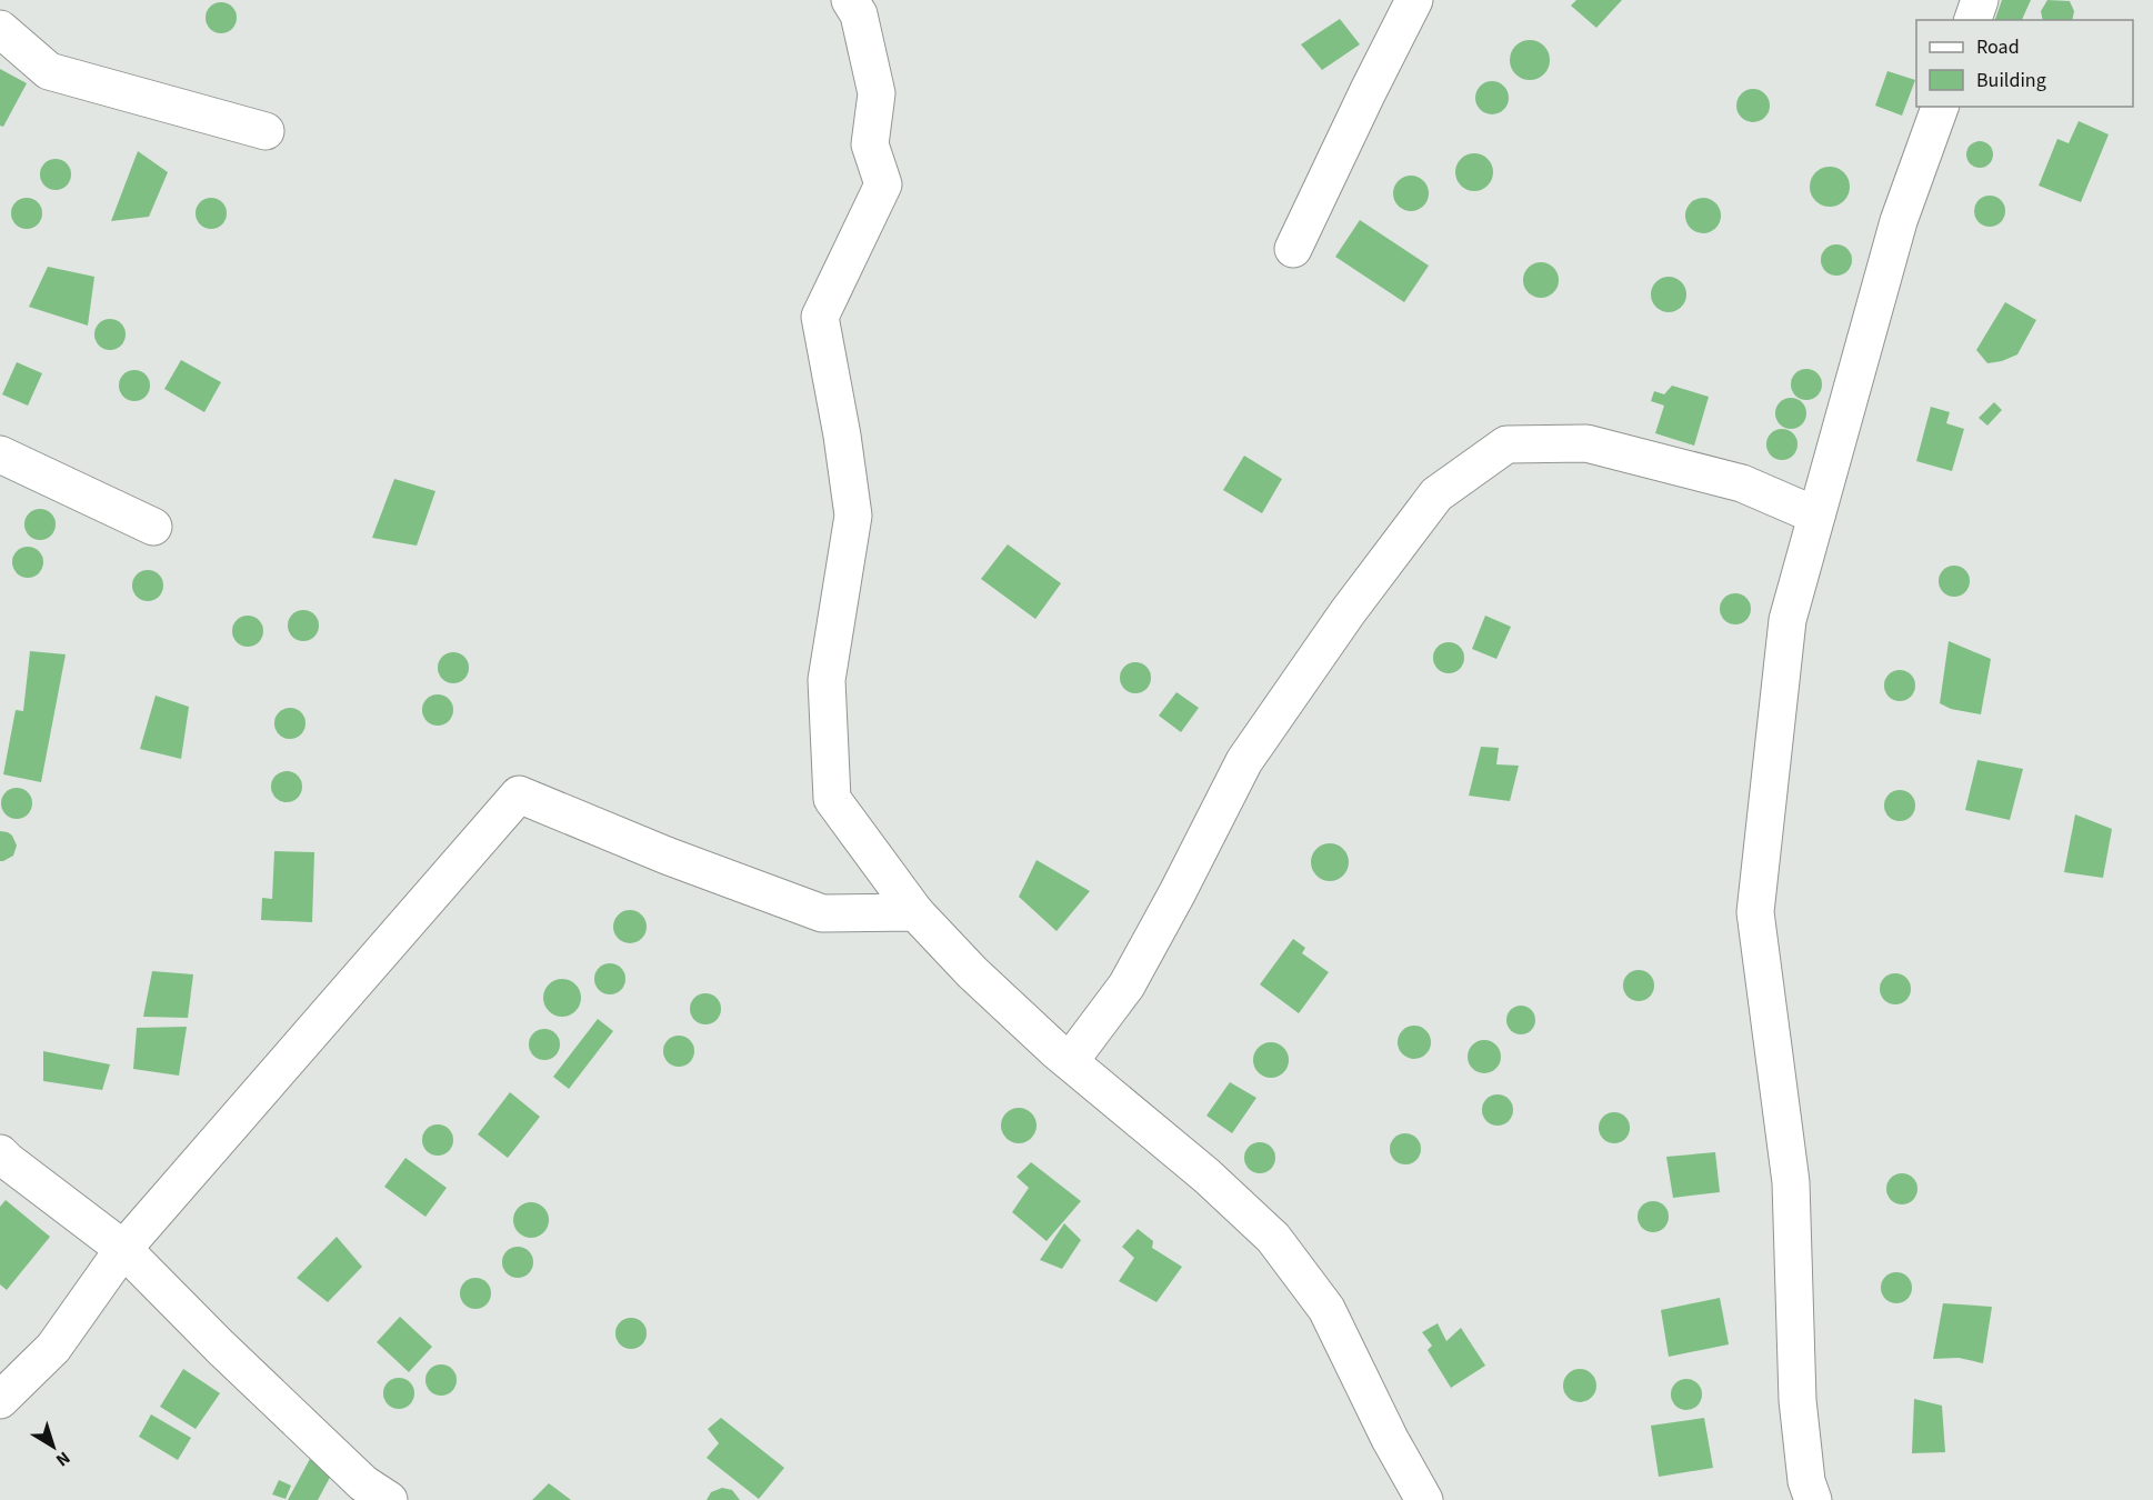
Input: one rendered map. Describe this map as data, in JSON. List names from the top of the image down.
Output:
{
  "legend": ["Road", "Building"],
  "north": "bottom right"
}
